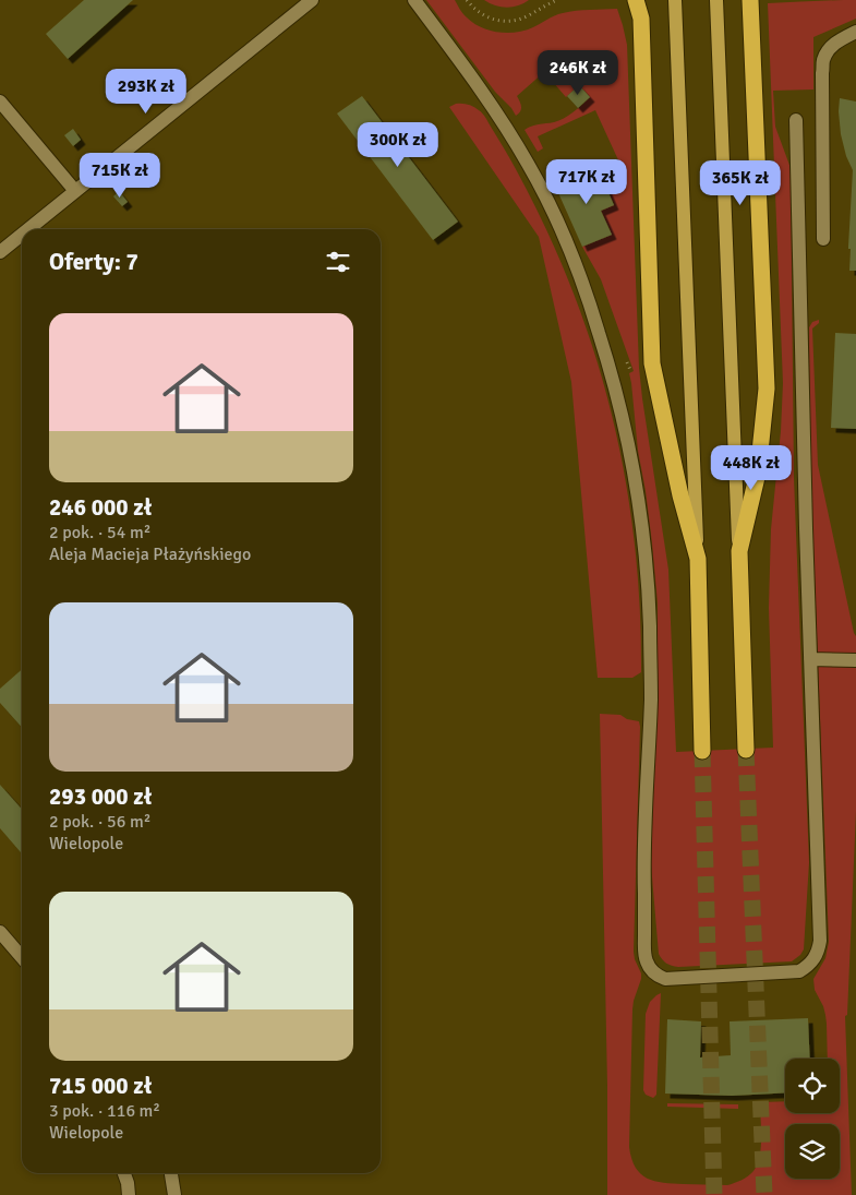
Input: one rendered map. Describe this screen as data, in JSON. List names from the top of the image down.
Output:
{
  "page": {
    "price": [
      "246K zł",
      "293K zł",
      "300K zł",
      "715K zł",
      "717K zł",
      "365K zł",
      "448K zł"
    ],
    "heading": "Oferty: 7",
    "list": [
      {
        "name": "246 000 zł",
        "note": "2 pok. · 54 m² · Aleja Macieja Płażyńskiego"
      },
      {
        "name": "293 000 zł",
        "note": "2 pok. · 56 m² · Wielopole"
      },
      {
        "name": "715 000 zł",
        "note": "3 pok. · 116 m² · Wielopole"
      }
    ]
  }
}
